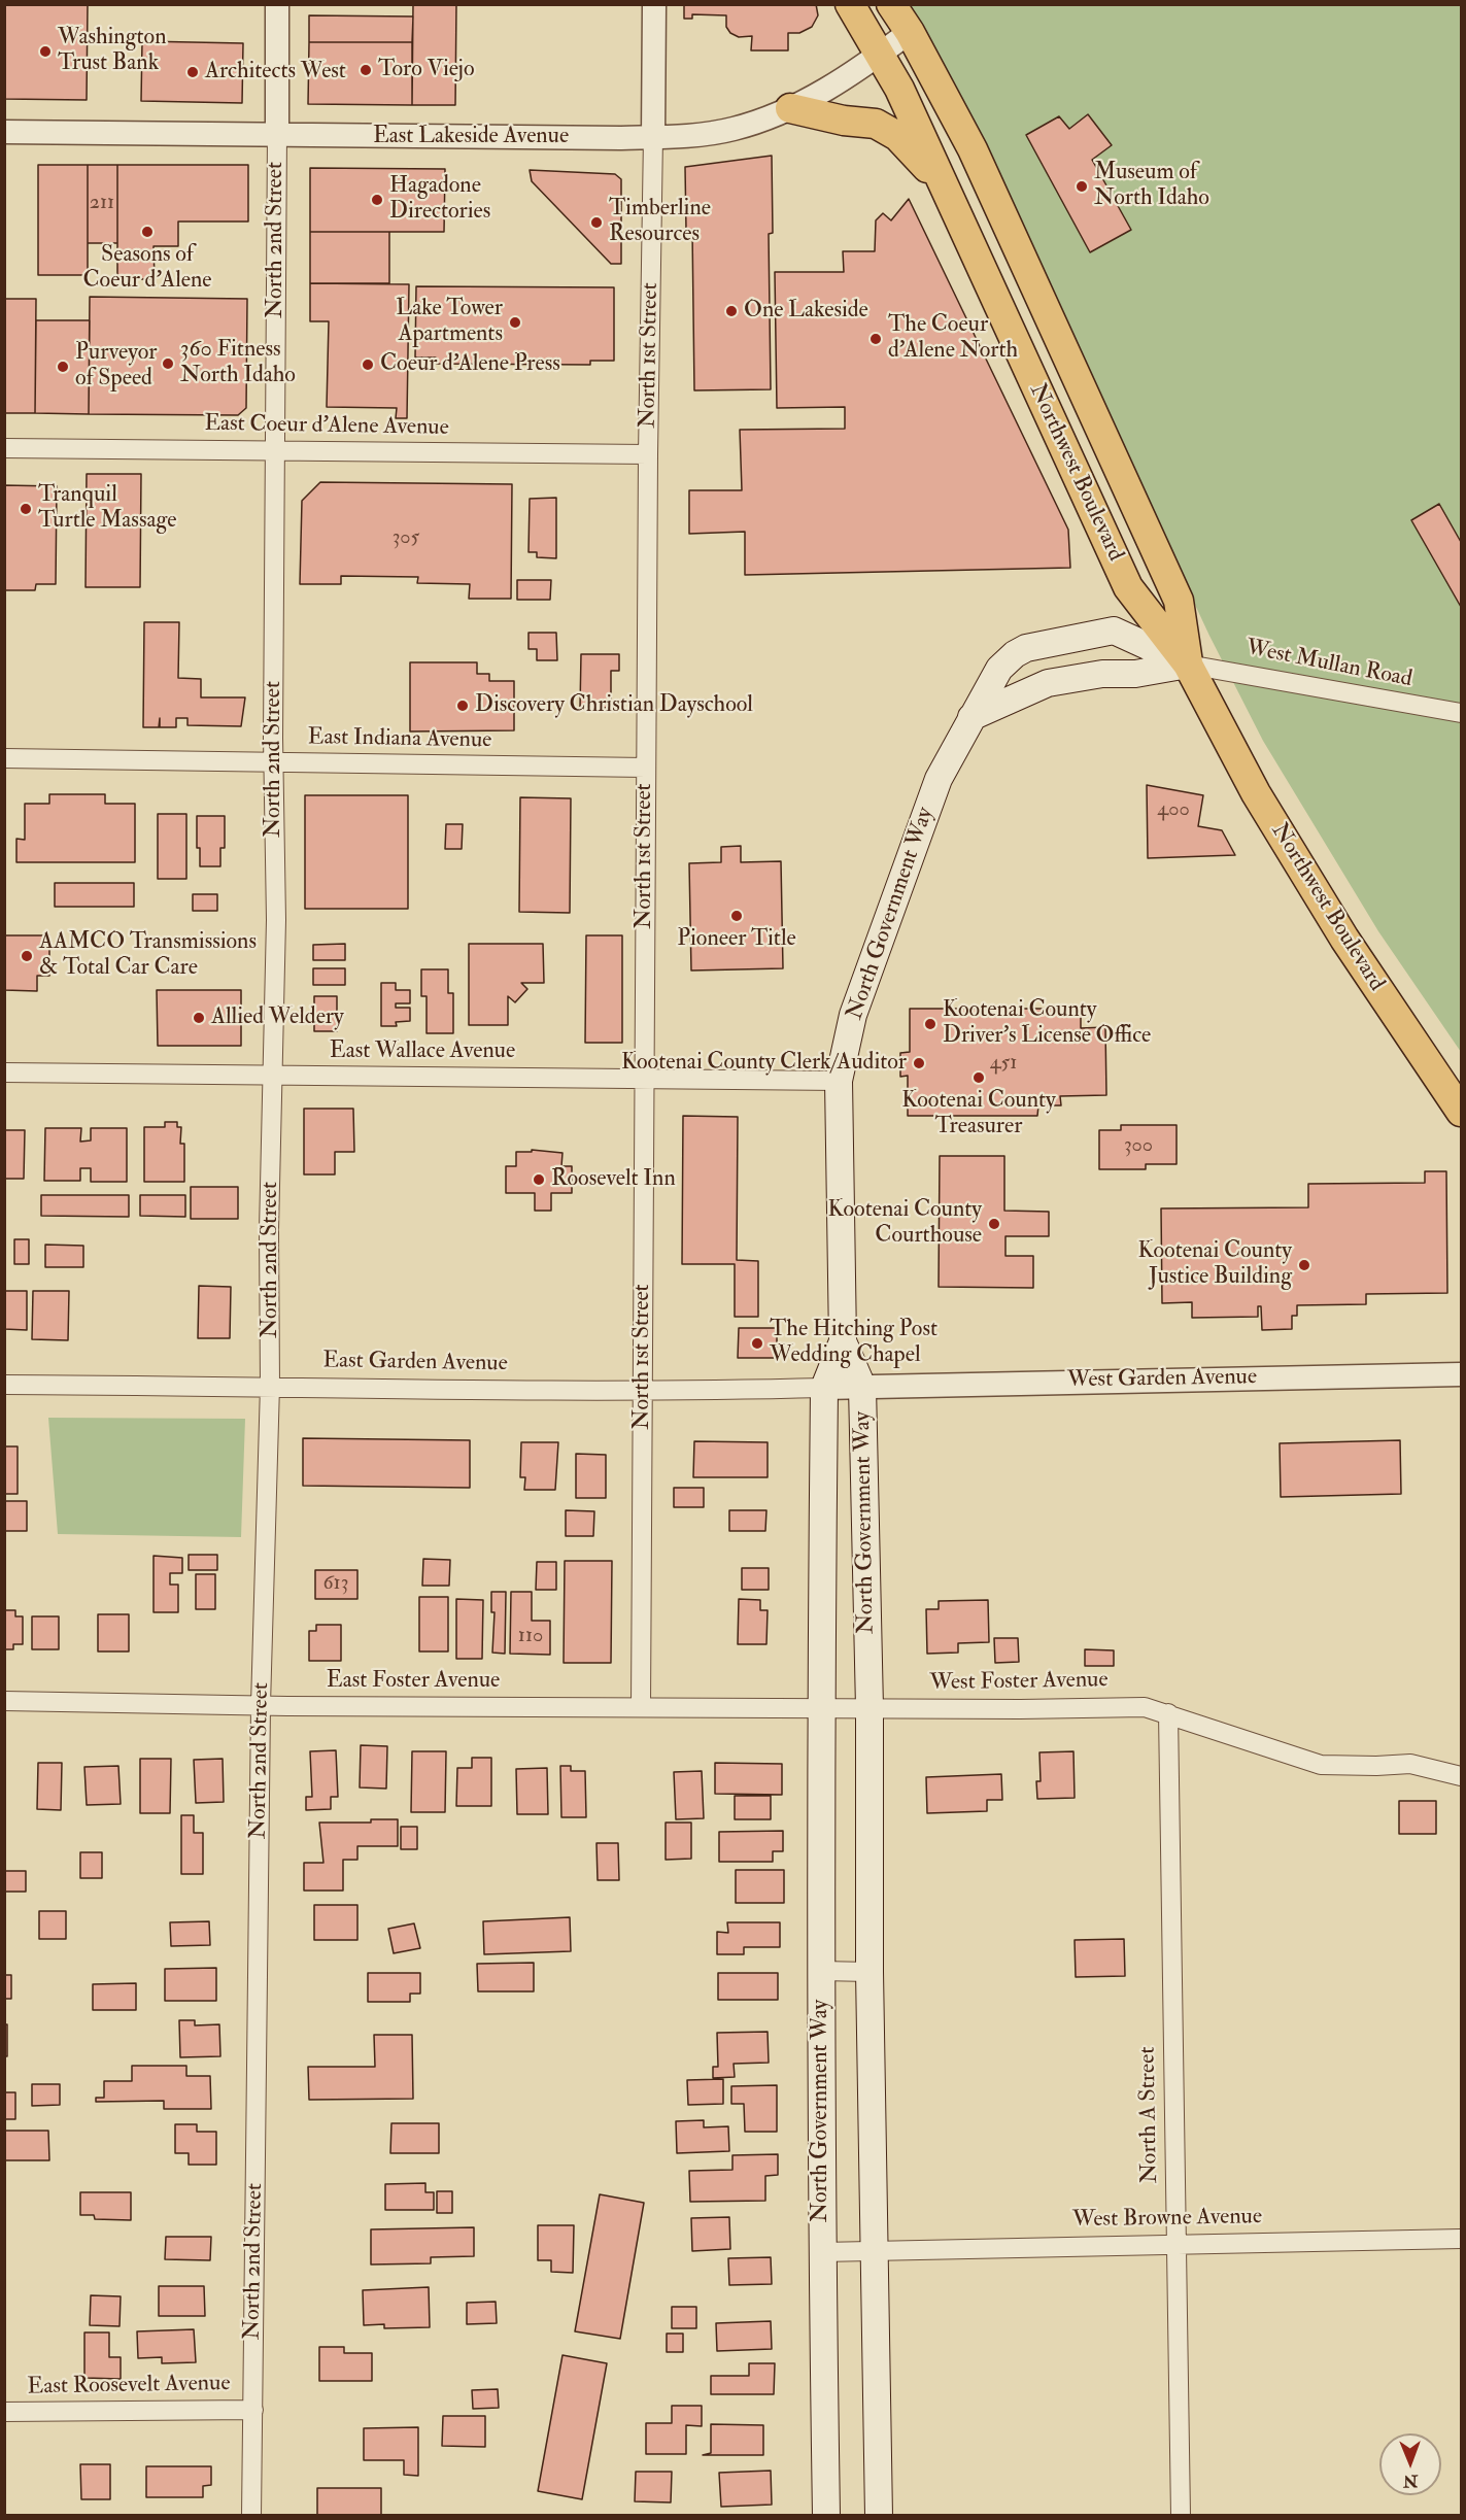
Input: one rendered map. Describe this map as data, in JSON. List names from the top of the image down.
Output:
{
  "streets": {
    "main road": ["Northwest Boulevard", "North Government Way"],
    "street": [
      "East Lakeside Avenue",
      "North 2nd Street",
      "North 1st Street",
      "East Coeur d'Alene Avenue",
      "West Mullan Road",
      "East Indiana Avenue",
      "East Wallace Avenue",
      "East Garden Avenue",
      "West Garden Avenue",
      "East Foster Avenue",
      "West Foster Avenue",
      "North A Street",
      "West Browne Avenue",
      "East Roosevelt Avenue"
    ]
  },
  "crossings": [
    ["East Lakeside Avenue", "North 2nd Street"],
    ["East Lakeside Avenue", "North 1st Street"],
    ["East Lakeside Avenue", "Northwest Boulevard"],
    ["North 2nd Street", "East Coeur d'Alene Avenue"],
    ["North 2nd Street", "East Indiana Avenue"],
    ["North 2nd Street", "East Wallace Avenue"],
    ["North 2nd Street", "East Garden Avenue"],
    ["North 2nd Street", "East Foster Avenue"],
    ["North 2nd Street", "East Roosevelt Avenue"],
    ["North 1st Street", "East Coeur d'Alene Avenue"],
    ["North 1st Street", "East Indiana Avenue"],
    ["North 1st Street", "East Wallace Avenue"],
    ["North 1st Street", "East Garden Avenue"],
    ["North 1st Street", "East Foster Avenue"],
    ["Northwest Boulevard", "West Mullan Road"],
    ["Northwest Boulevard", "North Government Way"],
    ["West Mullan Road", "North Government Way"],
    ["North Government Way", "East Wallace Avenue"],
    ["North Government Way", "East Garden Avenue"],
    ["North Government Way", "West Garden Avenue"],
    ["North Government Way", "East Foster Avenue"],
    ["North Government Way", "West Foster Avenue"],
    ["North Government Way", "West Browne Avenue"],
    ["East Garden Avenue", "West Garden Avenue"],
    ["West Foster Avenue", "North A Street"],
    ["North A Street", "West Browne Avenue"]
  ],
  "places": [
    "Washington Trust Bank",
    "Toro Viejo",
    "Architects West",
    "Museum of North Idaho",
    "Hagadone Directories",
    "Timberline Resources",
    "Seasons of Coeur d'Alene",
    "One Lakeside",
    "Lake Tower Apartments",
    "The Coeur d'Alene North",
    "360 Fitness North Idaho",
    "Coeur d'Alene Press",
    "Purveyor of Speed",
    "Tranquil Turtle Massage",
    "Discovery Christian Dayschool",
    "Pioneer Title",
    "AAMCO Transmissions & Total Car Care",
    "Allied Weldery",
    "Kootenai County Driver's License Office",
    "Kootenai County Clerk/Auditor",
    "Kootenai County Treasurer",
    "Roosevelt Inn",
    "Kootenai County Courthouse",
    "Kootenai County Justice Building",
    "The Hitching Post Wedding Chapel"
  ],
  "house_numbers": [
    "211",
    "305",
    "400",
    "451",
    "300",
    "613",
    "110"
  ],
  "north": "bottom"
}
